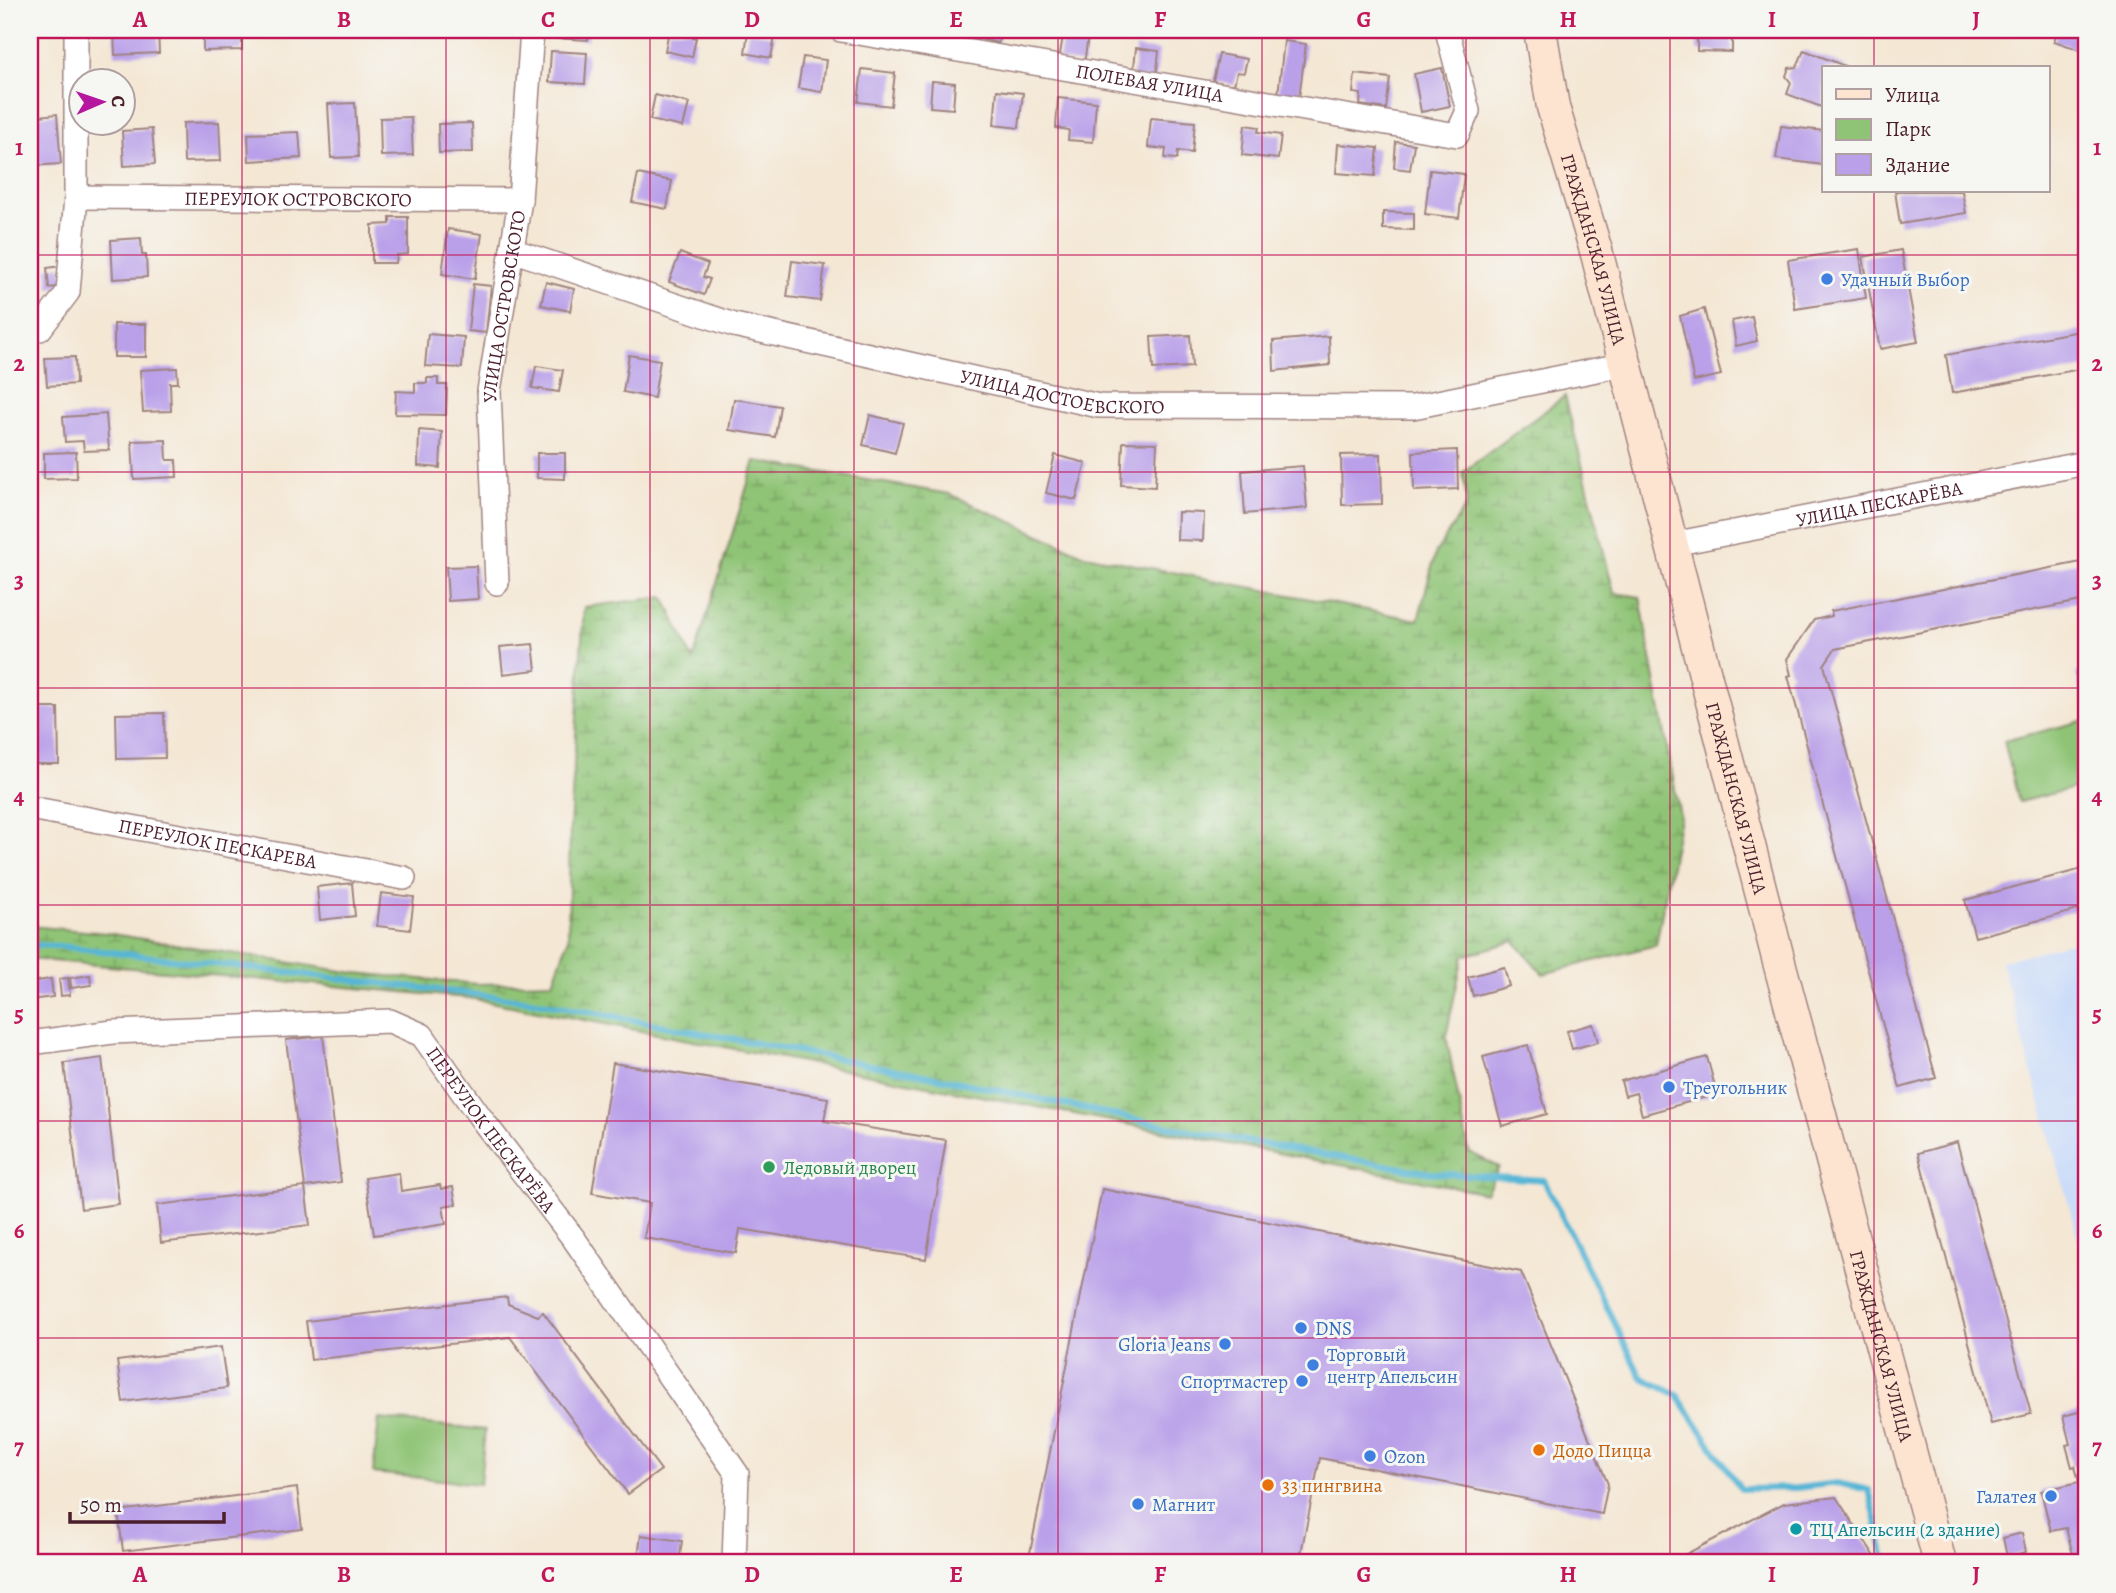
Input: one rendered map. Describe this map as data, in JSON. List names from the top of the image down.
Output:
{
  "streets": {
    "main road": ["ГРАЖДАНСКАЯ УЛИЦА"],
    "street": [
      "ПОЛЕВАЯ УЛИЦА",
      "ПЕРЕУЛОК ОСТРОВСКОГО",
      "УЛИЦА ОСТРОВСКОГО",
      "УЛИЦА ДОСТОЕВСКОГО",
      "УЛИЦА ПЕСКАРЁВА",
      "ПЕРЕУЛОК ПЕСКАРЕВА",
      "ПЕРЕУЛОК ПЕСКАРЁВА"
    ]
  },
  "crossings": [
    ["ПЕРЕУЛОК ОСТРОВСКОГО", "УЛИЦА ОСТРОВСКОГО"],
    ["ГРАЖДАНСКАЯ УЛИЦА", "УЛИЦА ДОСТОЕВСКОГО"],
    ["ГРАЖДАНСКАЯ УЛИЦА", "УЛИЦА ПЕСКАРЁВА"],
    ["УЛИЦА ОСТРОВСКОГО", "УЛИЦА ДОСТОЕВСКОГО"]
  ],
  "places": [
    "Удачный Выбор",
    "Треугольник",
    "Ледовый дворец",
    "DNS",
    "Gloria Jeans",
    "Торговый центр Апельсин",
    "Спортмастер",
    "Додо Пицца",
    "Ozon",
    "33 пингвина",
    "Галатея",
    "Магнит",
    "ТЦ Апельсин (2 здание)"
  ],
  "legend": ["Улица", "Парк", "Здание"],
  "scale_bar": "50 m",
  "north": "right",
  "grid": {
    "columns": [
      "A",
      "B",
      "C",
      "D",
      "E",
      "F",
      "G",
      "H",
      "I",
      "J"
    ],
    "rows": [
      "1",
      "2",
      "3",
      "4",
      "5",
      "6",
      "7"
    ]
  }
}
